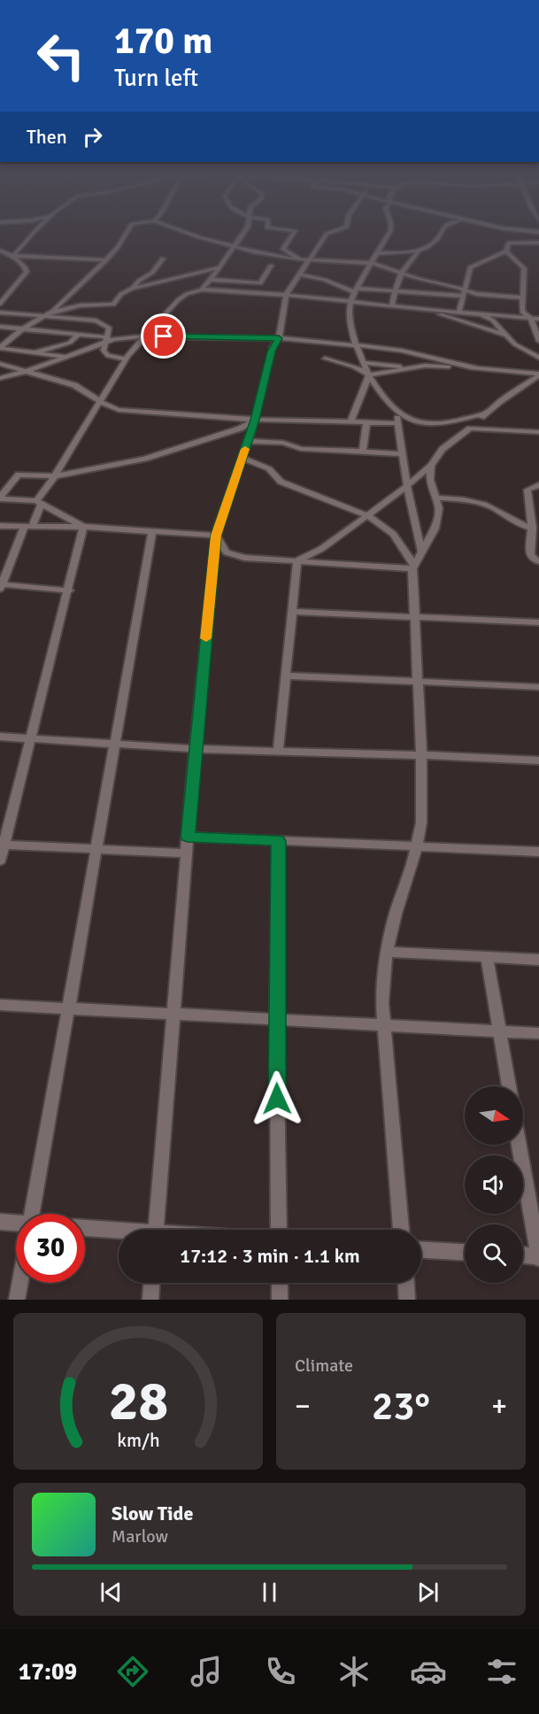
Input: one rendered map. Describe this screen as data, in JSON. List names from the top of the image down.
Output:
{
  "north": "right",
  "page": {
    "turn": ["170 m", "Turn left"],
    "then": "Then",
    "limit": "30",
    "trip": "17:12 · 3 min · 1.1 km",
    "tile": "Climate",
    "heat": ["−", "23°", "+"],
    "song": ["Slow Tide", "Marlow"],
    "tabs": "17:09",
    "gauge": ["28", "km/h"]
  }
}
